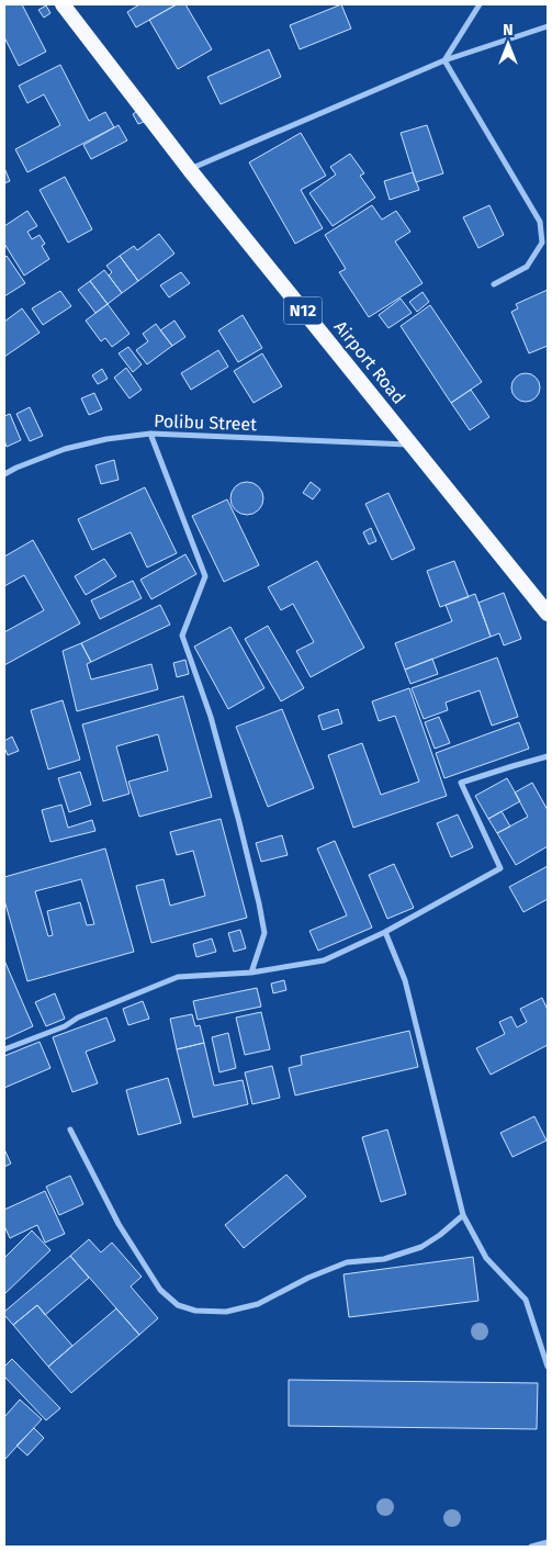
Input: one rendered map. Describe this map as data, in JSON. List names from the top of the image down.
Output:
{
  "streets": {
    "highway": ["N12", "Airport Road"],
    "street": ["Polibu Street"]
  },
  "crossings": [
    ["Airport Road", "Polibu Street"]
  ],
  "north": "top"
}
